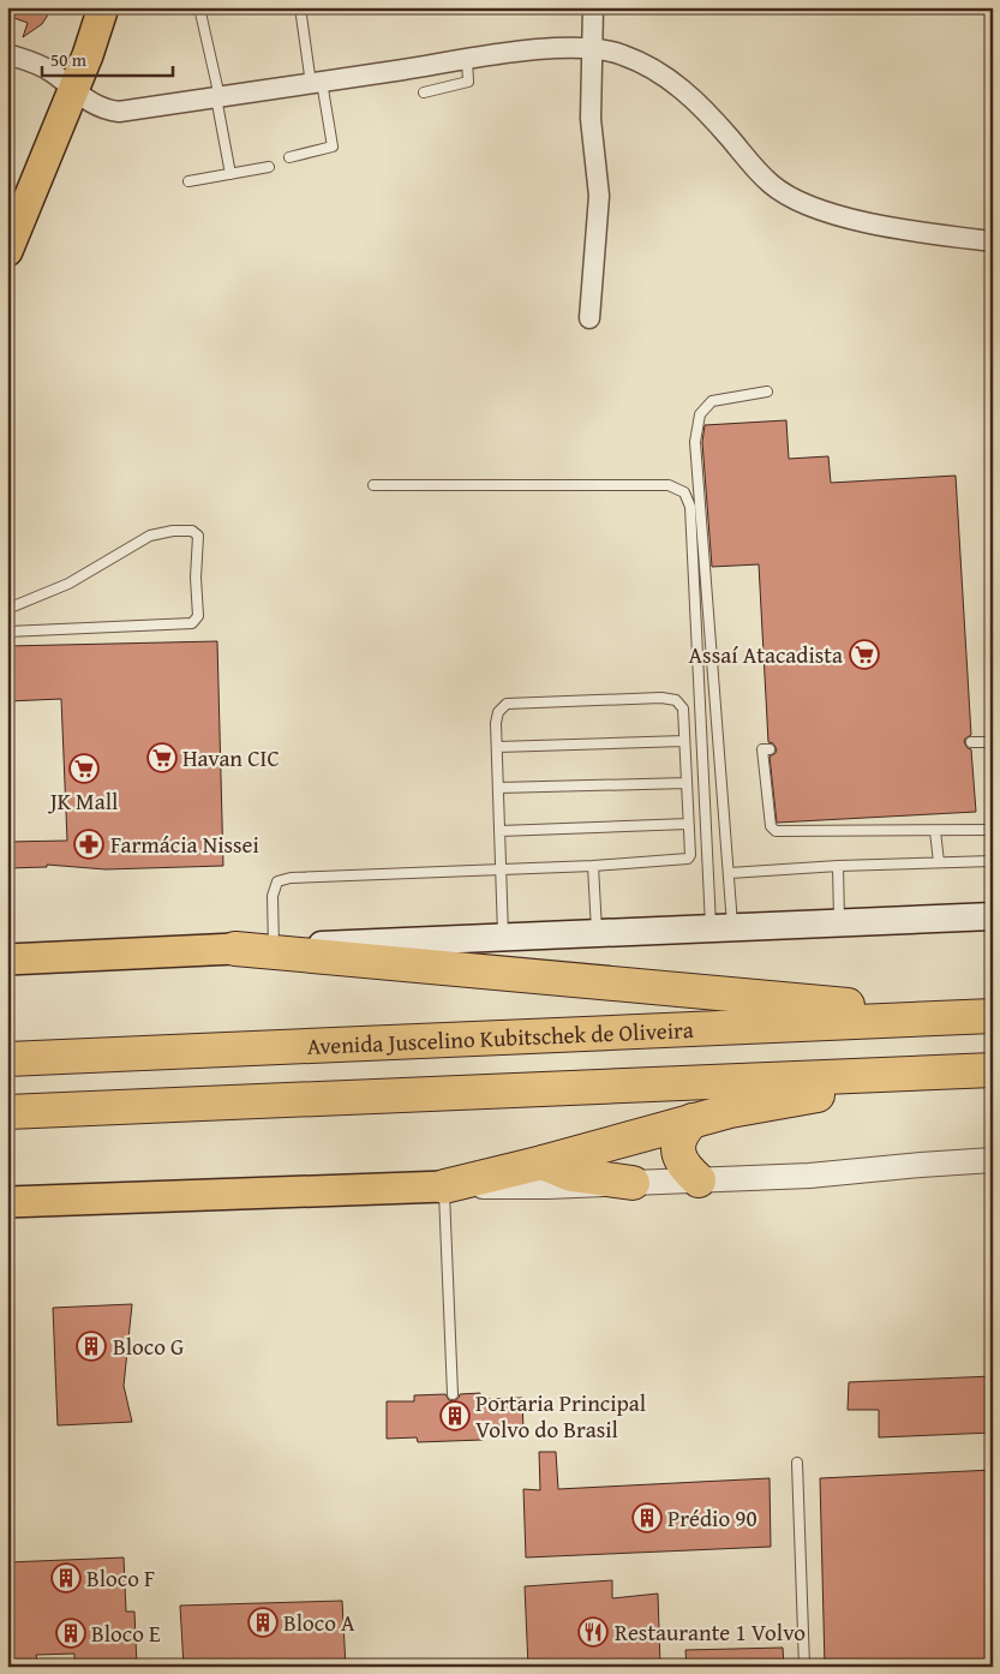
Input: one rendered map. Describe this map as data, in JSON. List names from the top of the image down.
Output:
{
  "streets": {
    "highway": ["Avenida Juscelino Kubitschek de Oliveira"]
  },
  "places": {
    "supermarket": ["Assaí Atacadista", "Havan CIC", "JK Mall"],
    "pharmacy": ["Farmácia Nissei"],
    "building": [
      "Bloco G",
      "Portaria Principal Volvo do Brasil",
      "Prédio 90",
      "Bloco F",
      "Bloco A",
      "Bloco E"
    ],
    "restaurant": ["Restaurante 1 Volvo"]
  },
  "scale_bar": "50 m"
}
